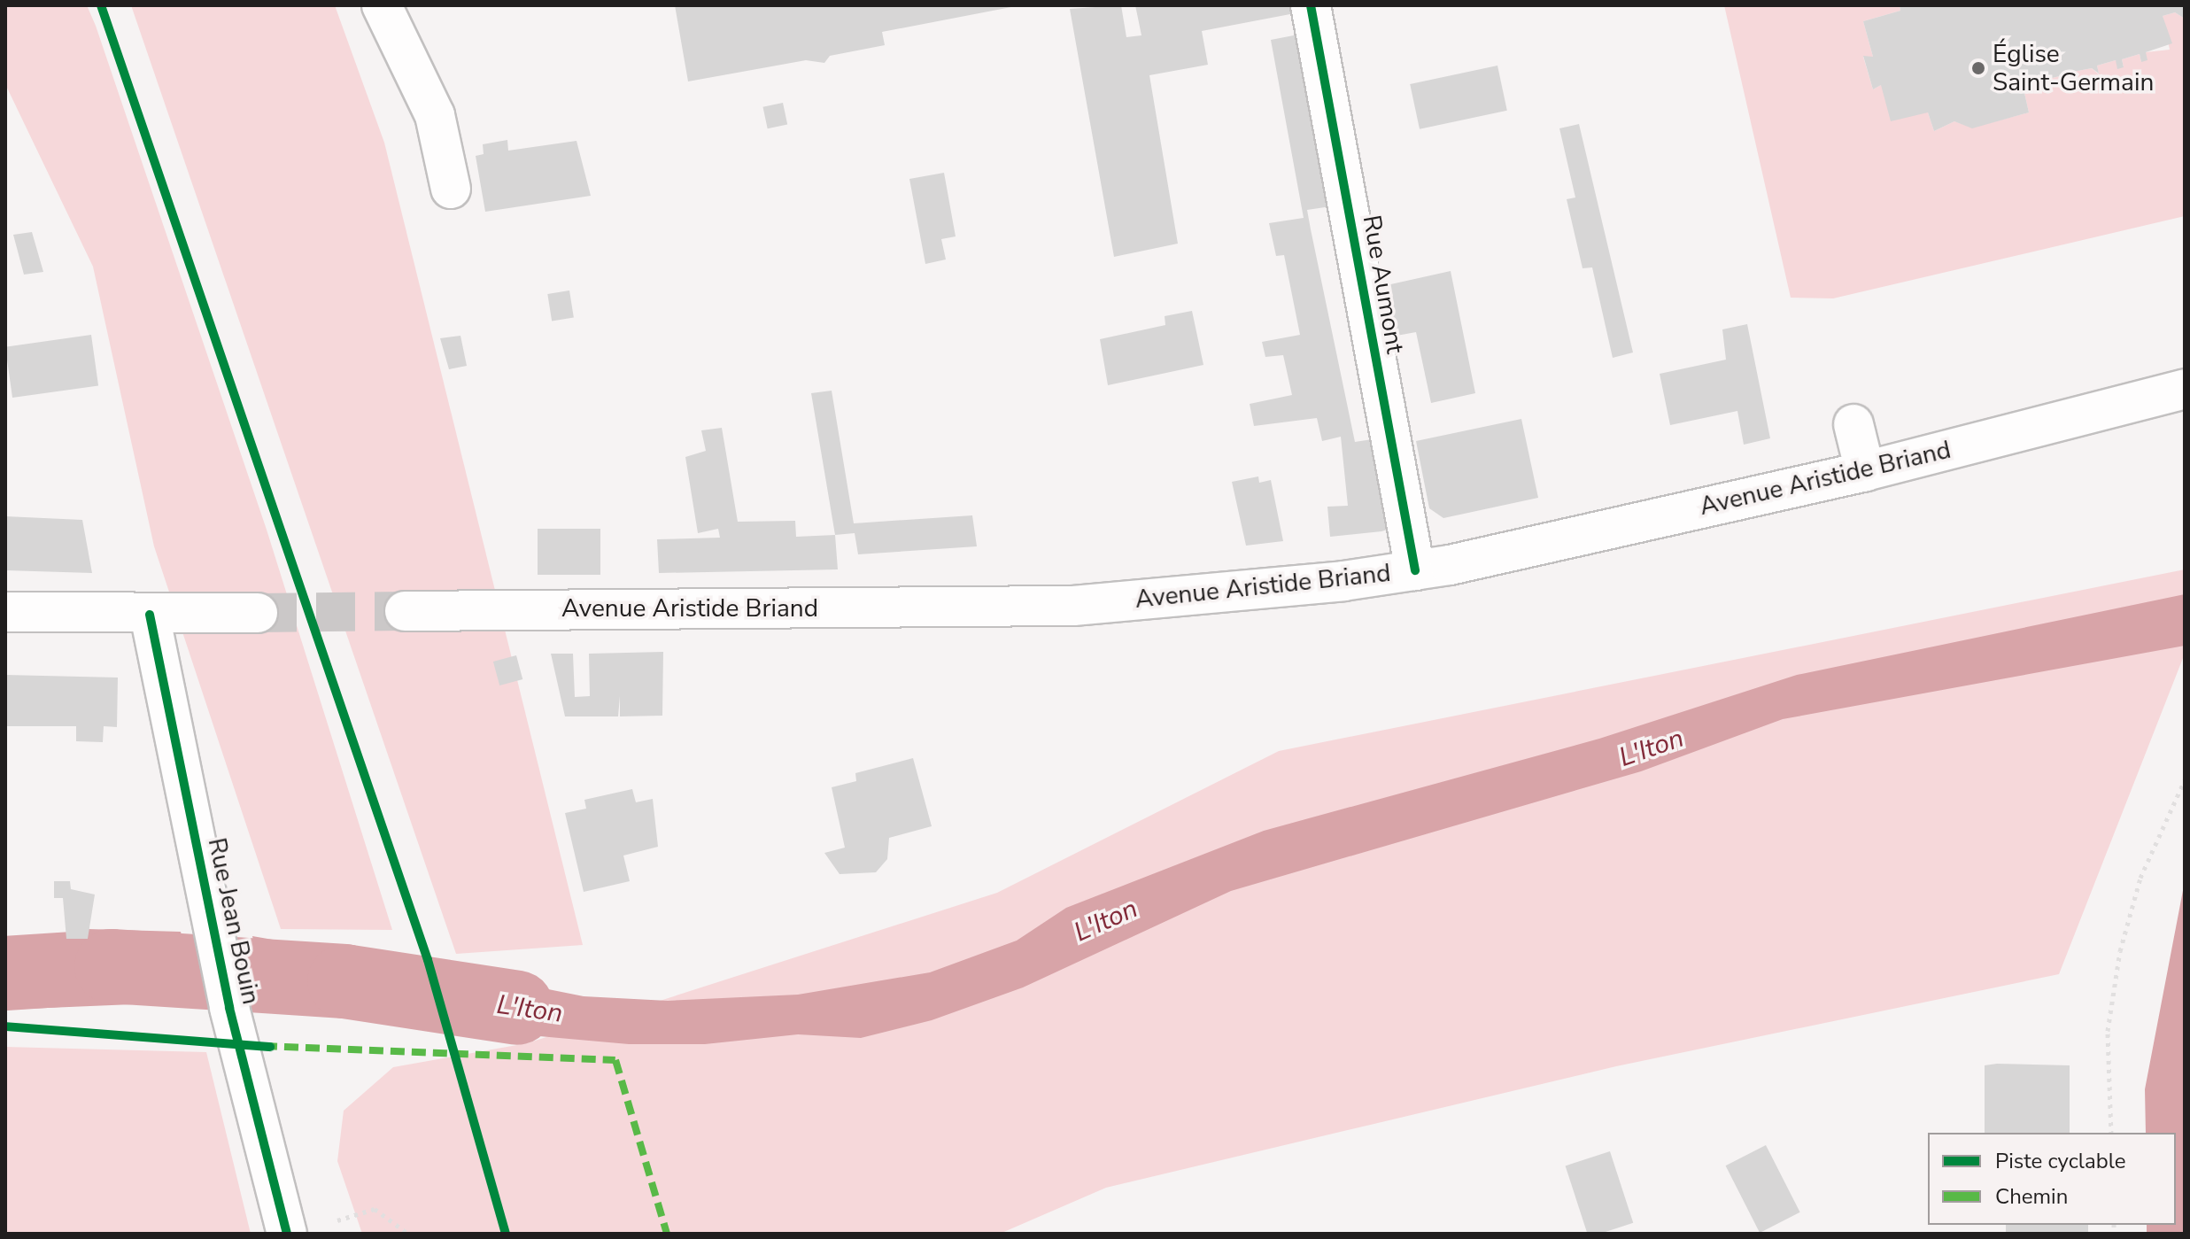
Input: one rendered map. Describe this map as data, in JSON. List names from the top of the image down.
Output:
{
  "streets": {
    "main road": ["Rue Aumont", "Avenue Aristide Briand", "Rue Jean Bouin"]
  },
  "crossings": [
    ["Rue Aumont", "Avenue Aristide Briand"]
  ],
  "water": ["L'Iton"],
  "places": ["Église Saint-Germain"],
  "legend": ["Piste cyclable", "Chemin"]
}
